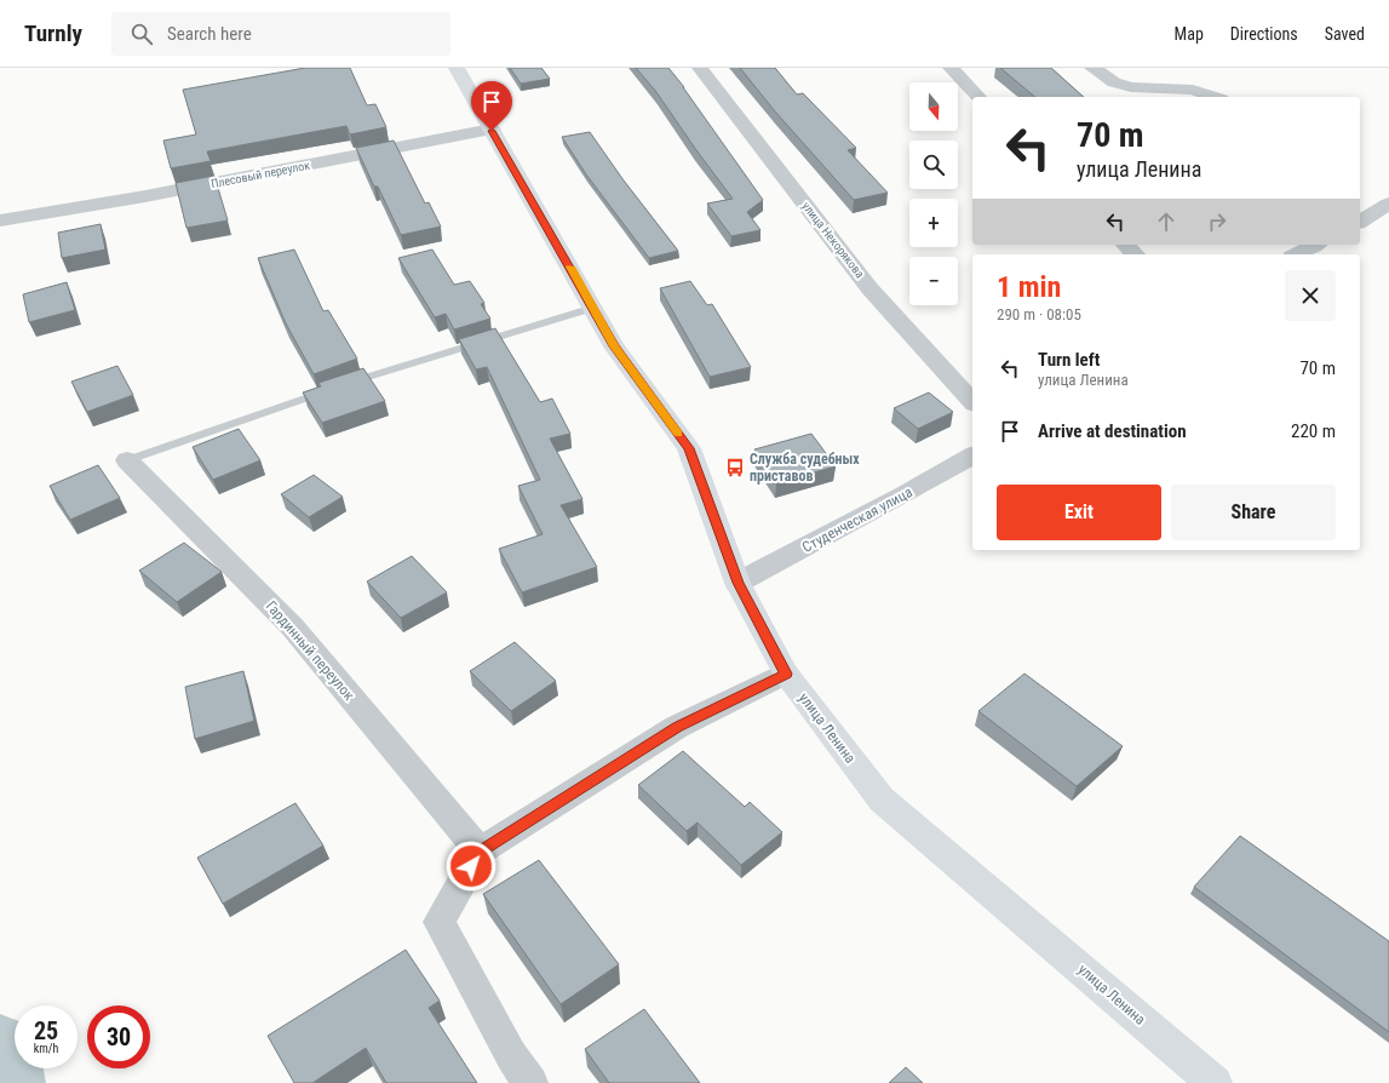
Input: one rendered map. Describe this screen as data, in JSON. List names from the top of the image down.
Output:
{
  "streets": {
    "street": [
      "Плесовый переулок",
      "улица Некорякова",
      "Студенческая улица",
      "Гардинный переулок",
      "улица Ленина"
    ]
  },
  "crossings": [
    ["Плесовый переулок", "улица Ленина"],
    ["Студенческая улица", "улица Ленина"]
  ],
  "places": {
    "bus stop": ["Служба судебных приставов"]
  },
  "north": "bottom",
  "page": {
    "header": "Turnly",
    "search": "Search here",
    "nav": ["Map", "Directions", "Saved"],
    "map_buttons": ["+", "−"],
    "turn": ["70 m", "улица Ленина"],
    "heading": ["1 min", "290 m · 08:05"],
    "list": [
      {
        "name": "Turn left",
        "note": "улица Ленина",
        "value": "70 m"
      },
      {
        "name": "Arrive at destination",
        "value": "220 m"
      }
    ],
    "buttons": ["Exit", "Share"],
    "speed": "25 km/h",
    "limit": "30"
  }
}
